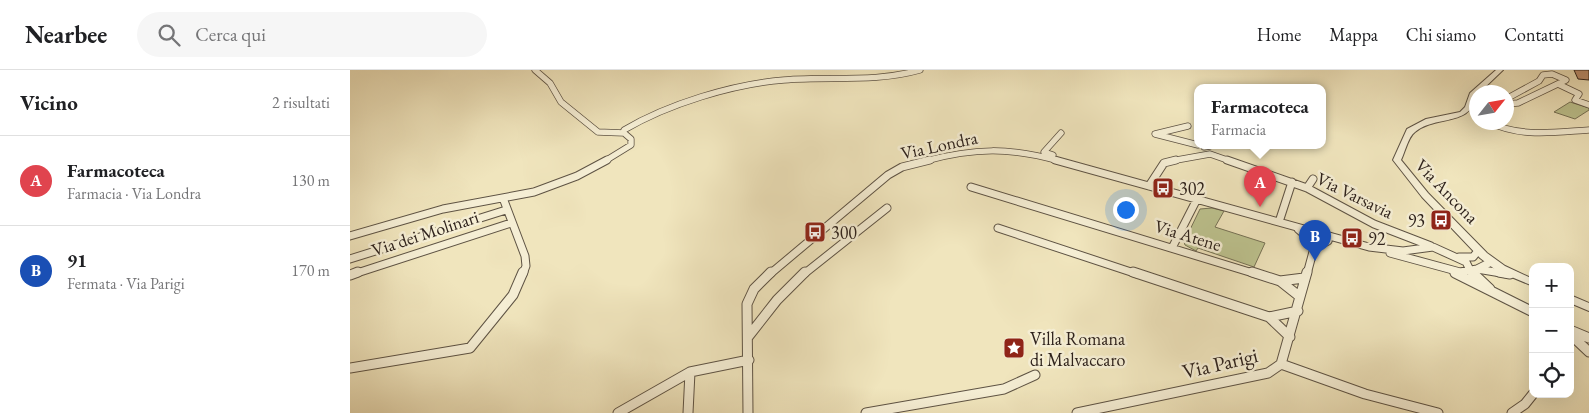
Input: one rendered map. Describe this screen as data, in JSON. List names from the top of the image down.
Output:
{
  "streets": {
    "street": [
      "Via Londra",
      "Via Ancona",
      "Via Varsavia",
      "Via dei Molinari",
      "Via Atene",
      "Via Parigi"
    ]
  },
  "places": {
    "bus stop": [
      "302",
      "93",
      "300",
      "92"
    ],
    "place": ["Villa Romana di Malvaccaro"]
  },
  "north": "top right",
  "page": {
    "header": "Nearbee",
    "search": "Cerca qui",
    "nav": [
      "Home",
      "Mappa",
      "Chi siamo",
      "Contatti"
    ],
    "heading": ["Vicino", "2 risultati"],
    "popup": ["Farmacoteca", "Farmacia"],
    "list": [
      {
        "mark": "A",
        "name": "Farmacoteca",
        "note": "Farmacia · Via Londra",
        "value": "130 m"
      },
      {
        "mark": "B",
        "name": "91",
        "note": "Fermata · Via Parigi",
        "value": "170 m"
      }
    ],
    "pins": ["A", "B"],
    "map_buttons": ["+", "−"]
  }
}
